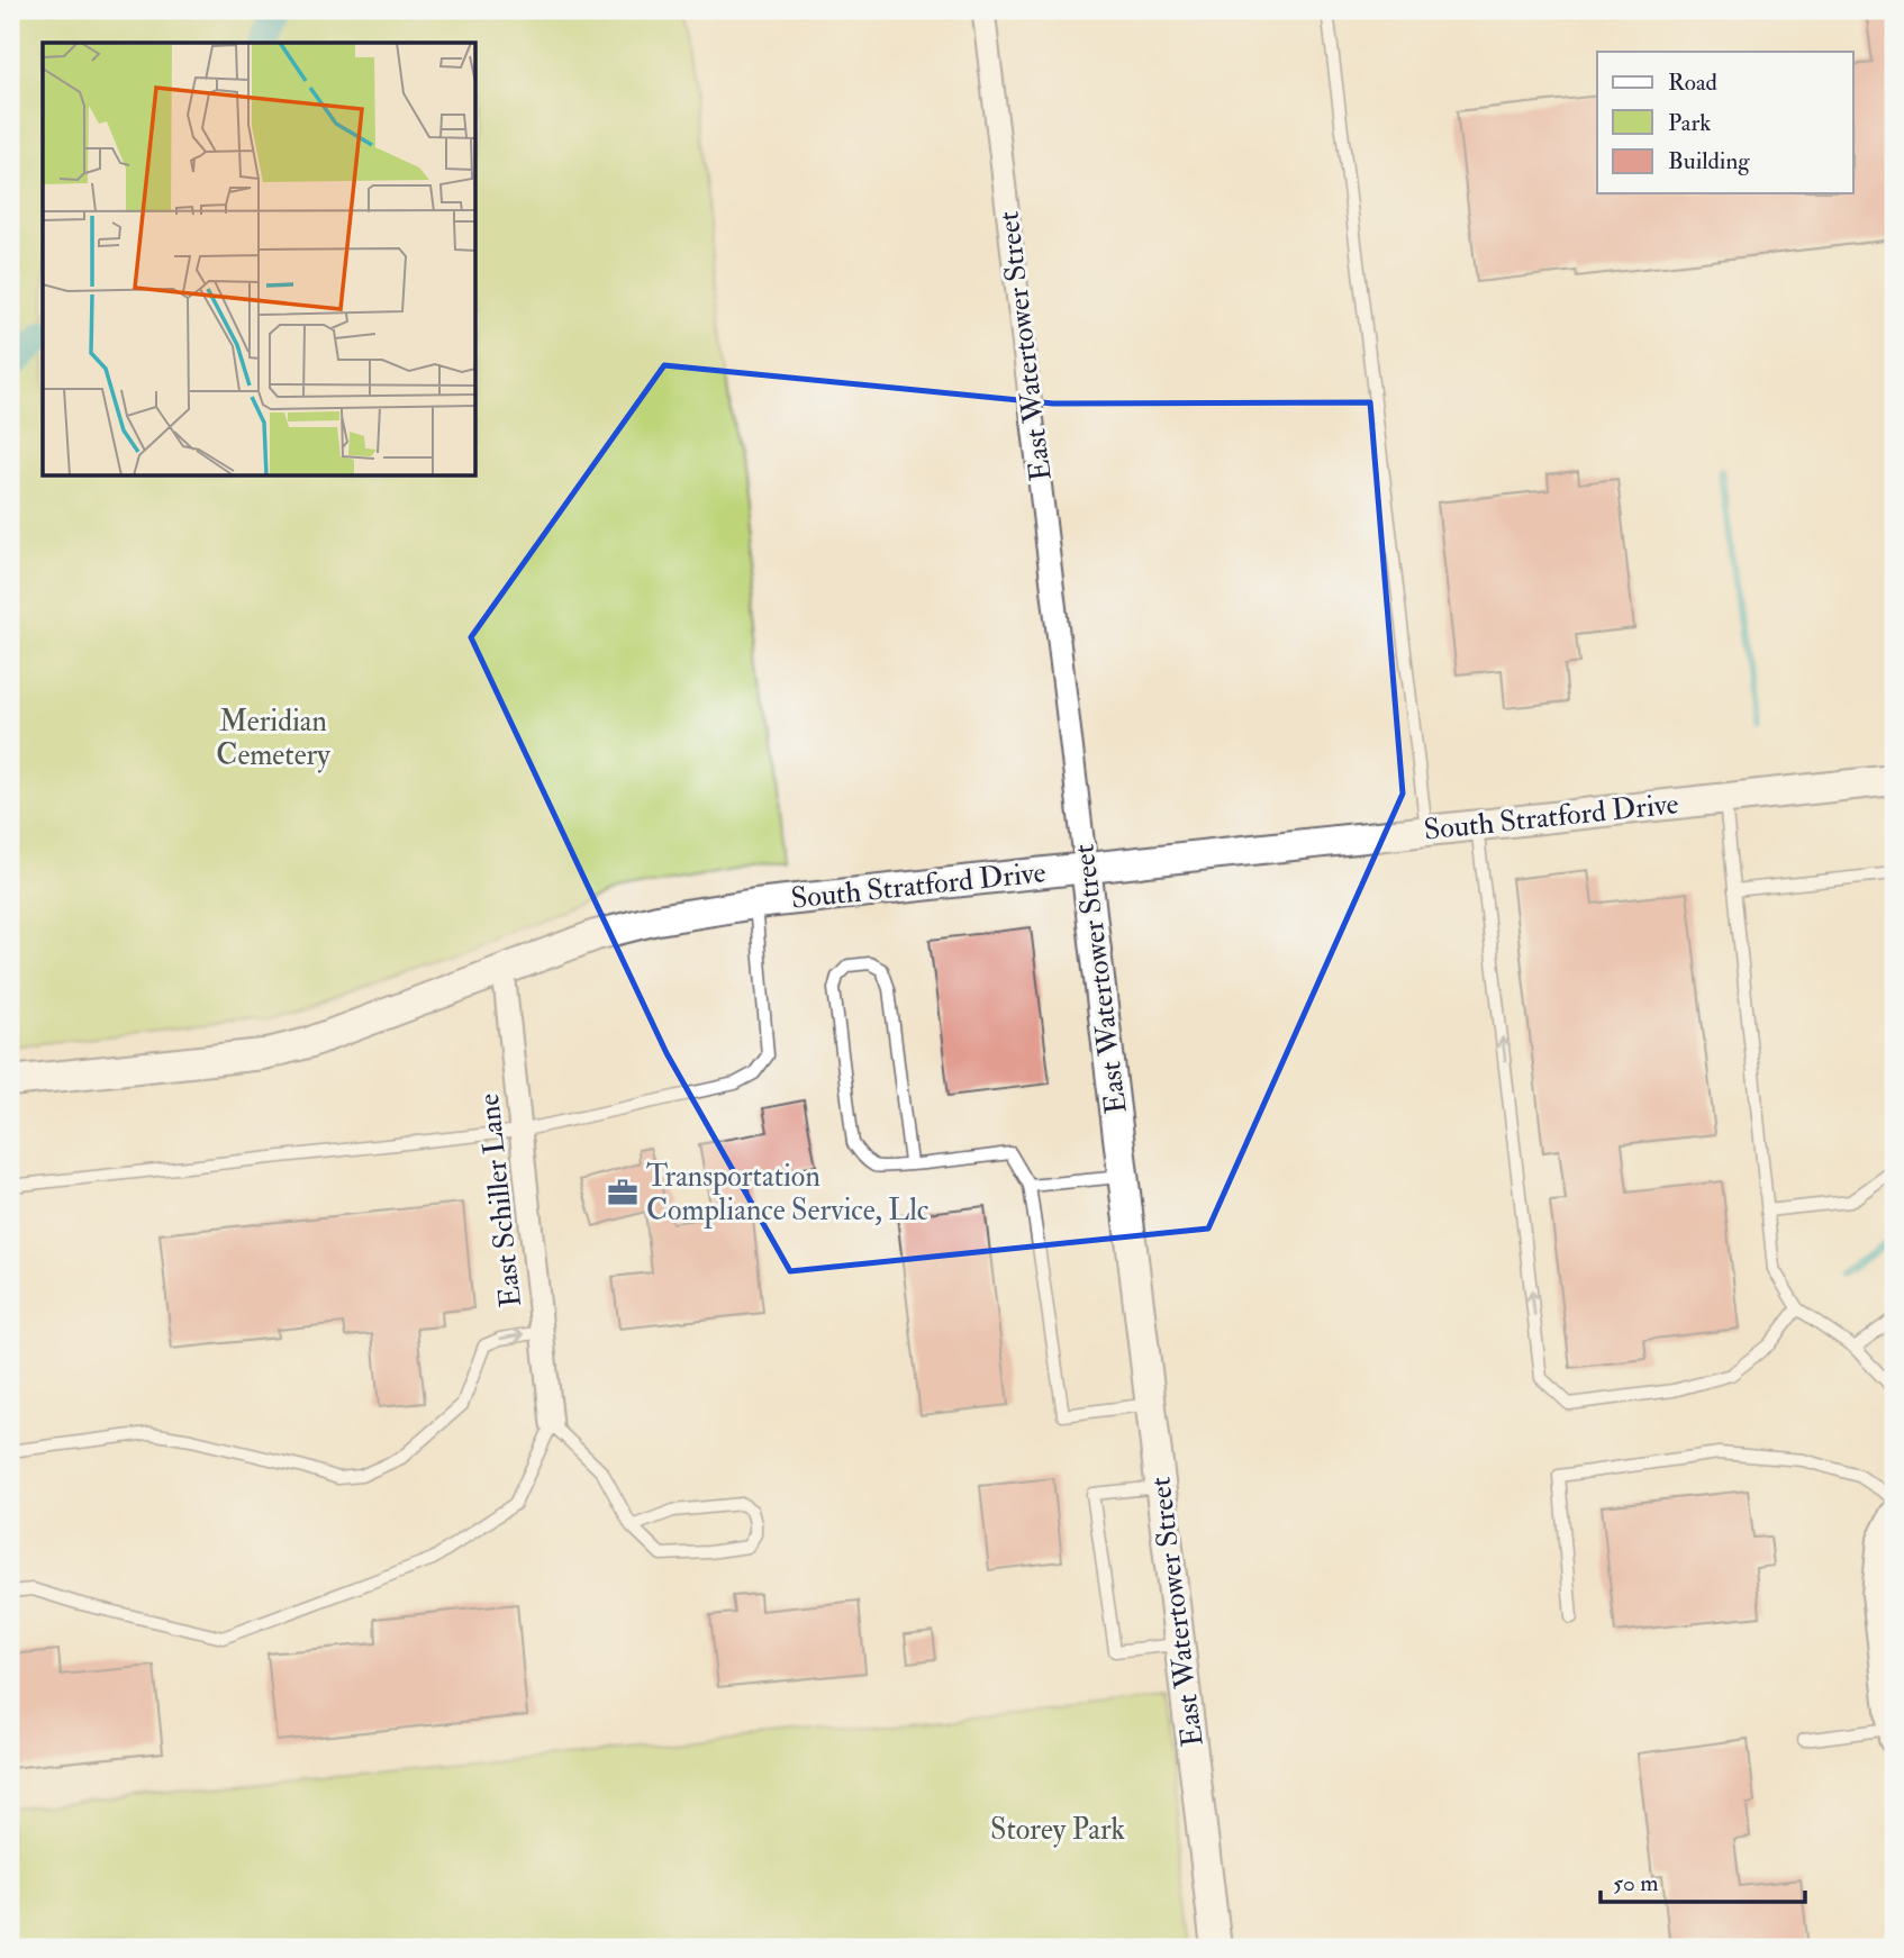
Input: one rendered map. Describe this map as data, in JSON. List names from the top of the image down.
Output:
{
  "streets": {
    "street": ["East Watertower Street", "South Stratford Drive", "East Schiller Lane"]
  },
  "crossings": [
    ["East Watertower Street", "South Stratford Drive"],
    ["South Stratford Drive", "East Schiller Lane"]
  ],
  "parks": ["Meridian Cemetery", "Storey Park"],
  "places": {
    "office": ["Transportation Compliance Service, Llc"]
  },
  "legend": ["Road", "Park", "Building"],
  "scale_bar": "50 m"
}
